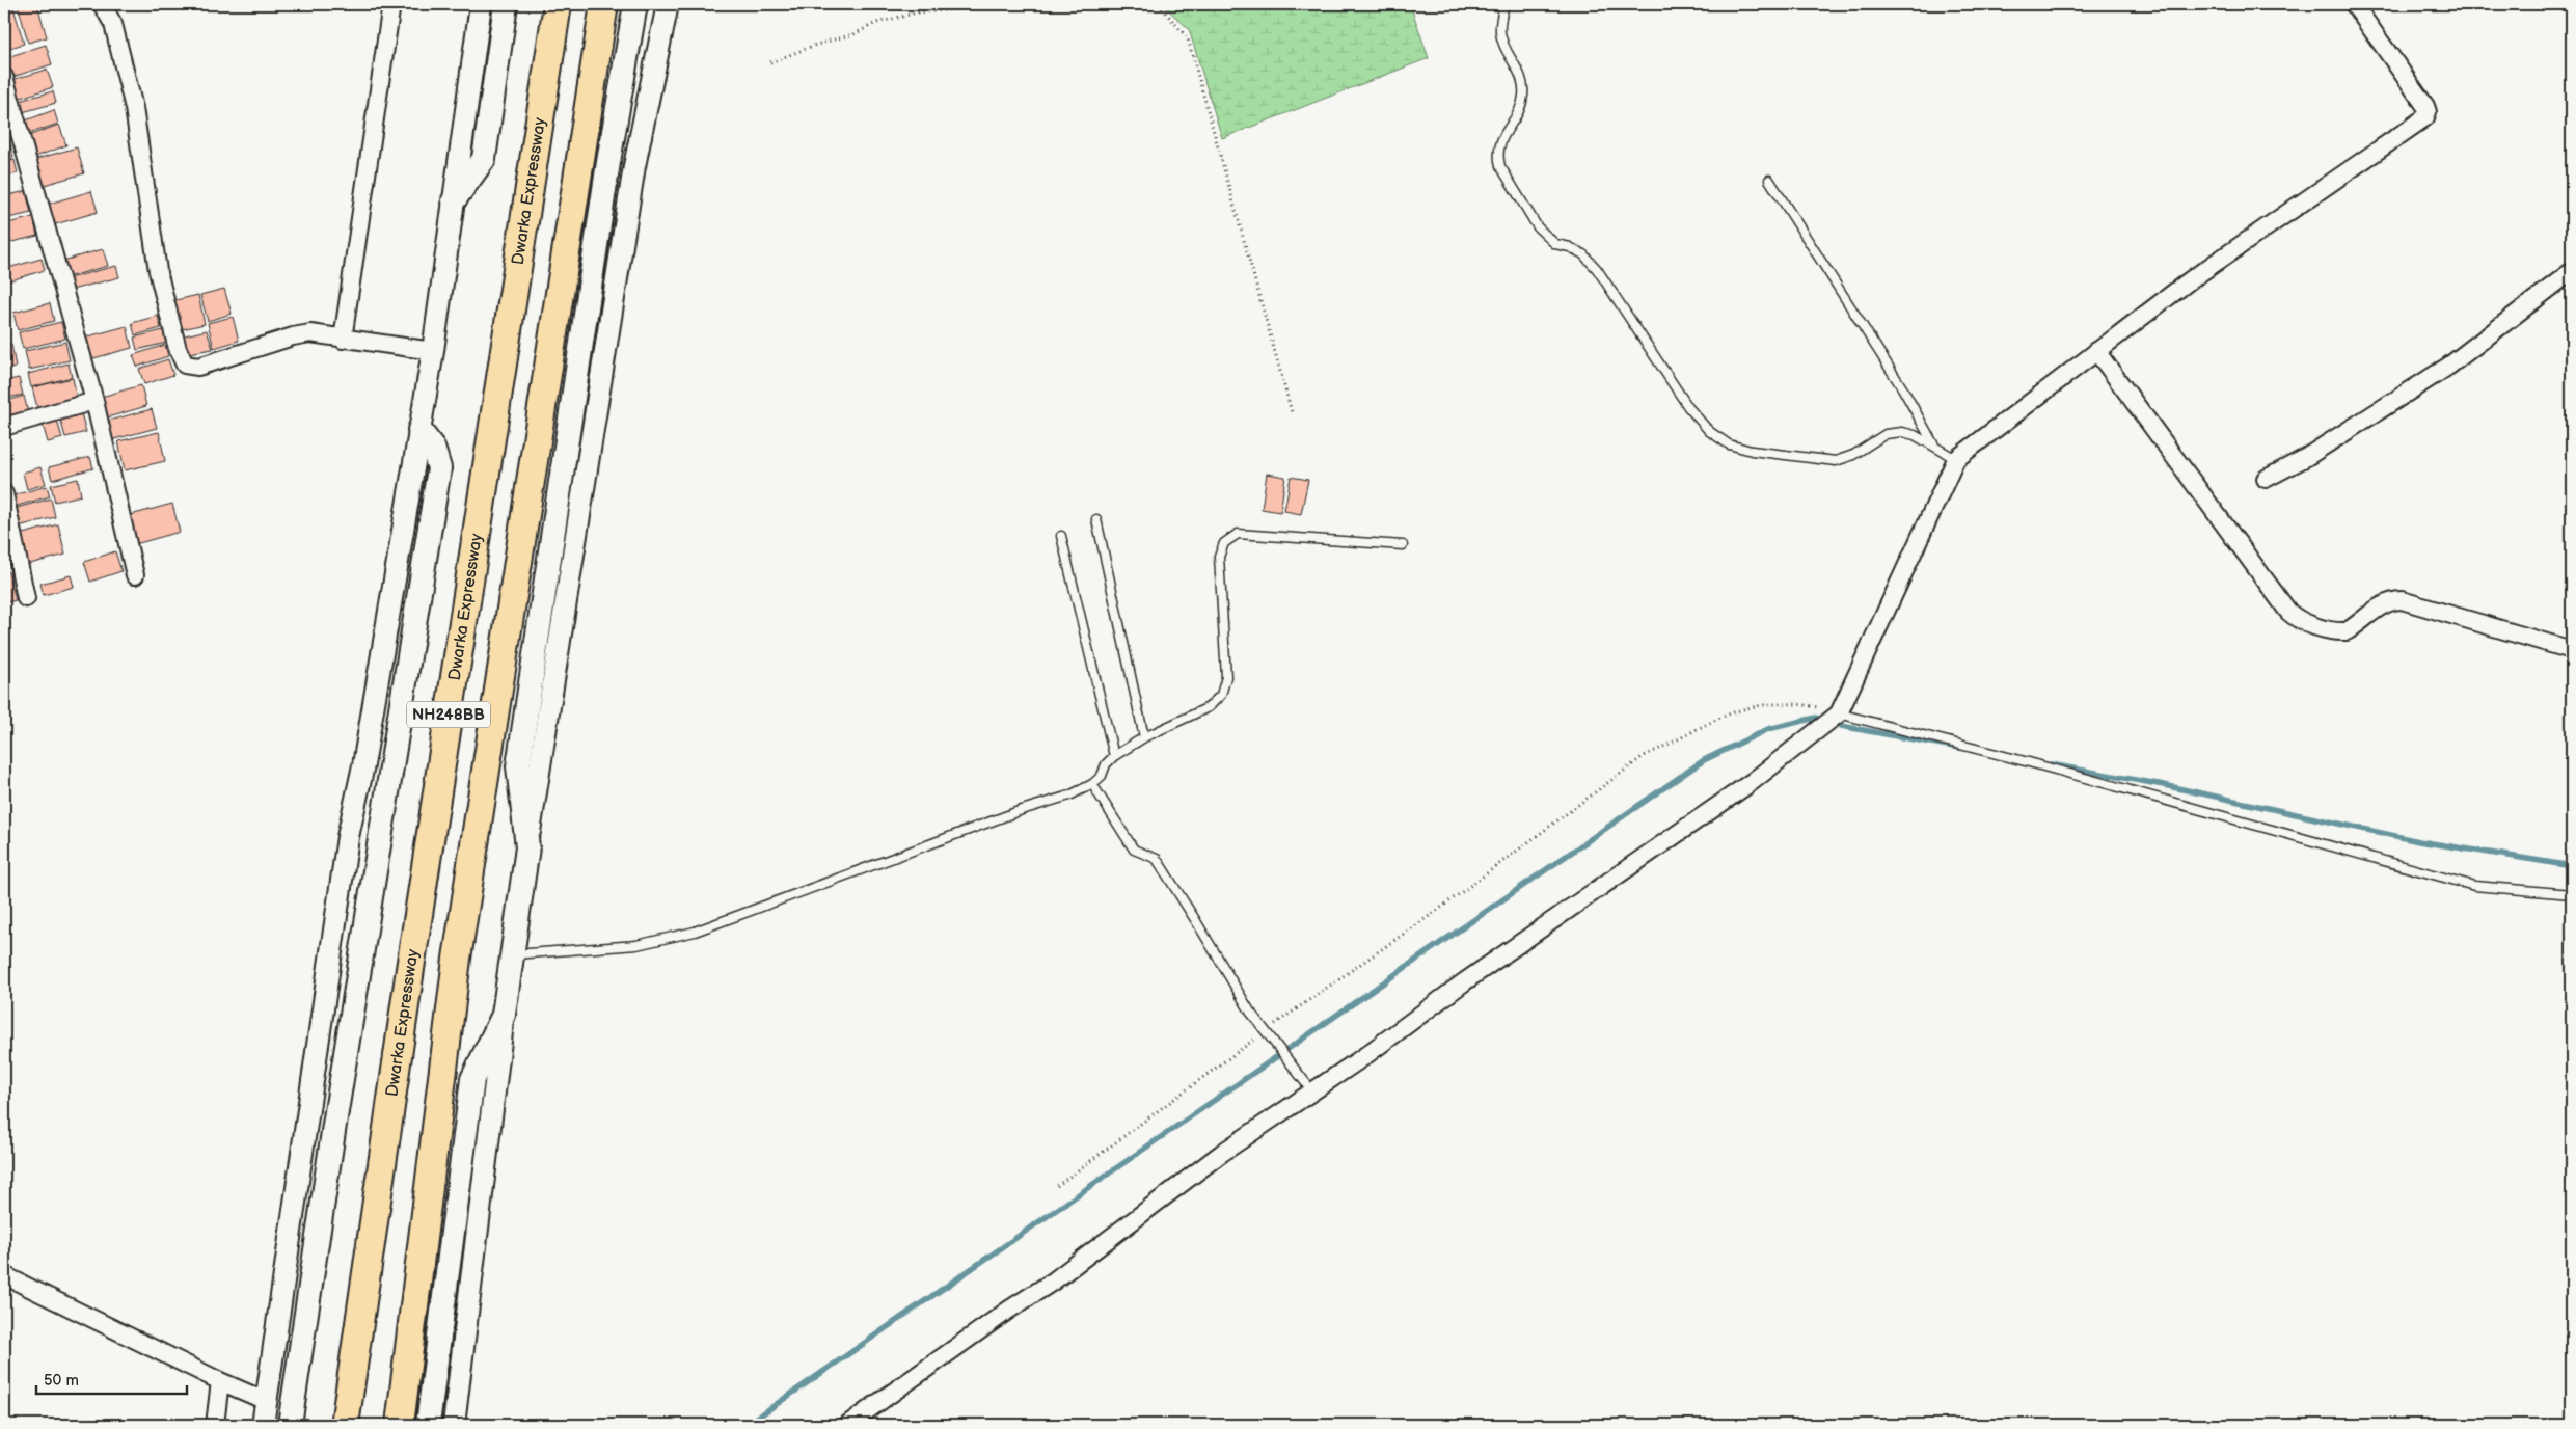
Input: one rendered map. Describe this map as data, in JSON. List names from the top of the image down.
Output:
{
  "streets": {
    "highway": ["Dwarka Expressway", "NH248BB"]
  },
  "scale_bar": "50 m"
}
